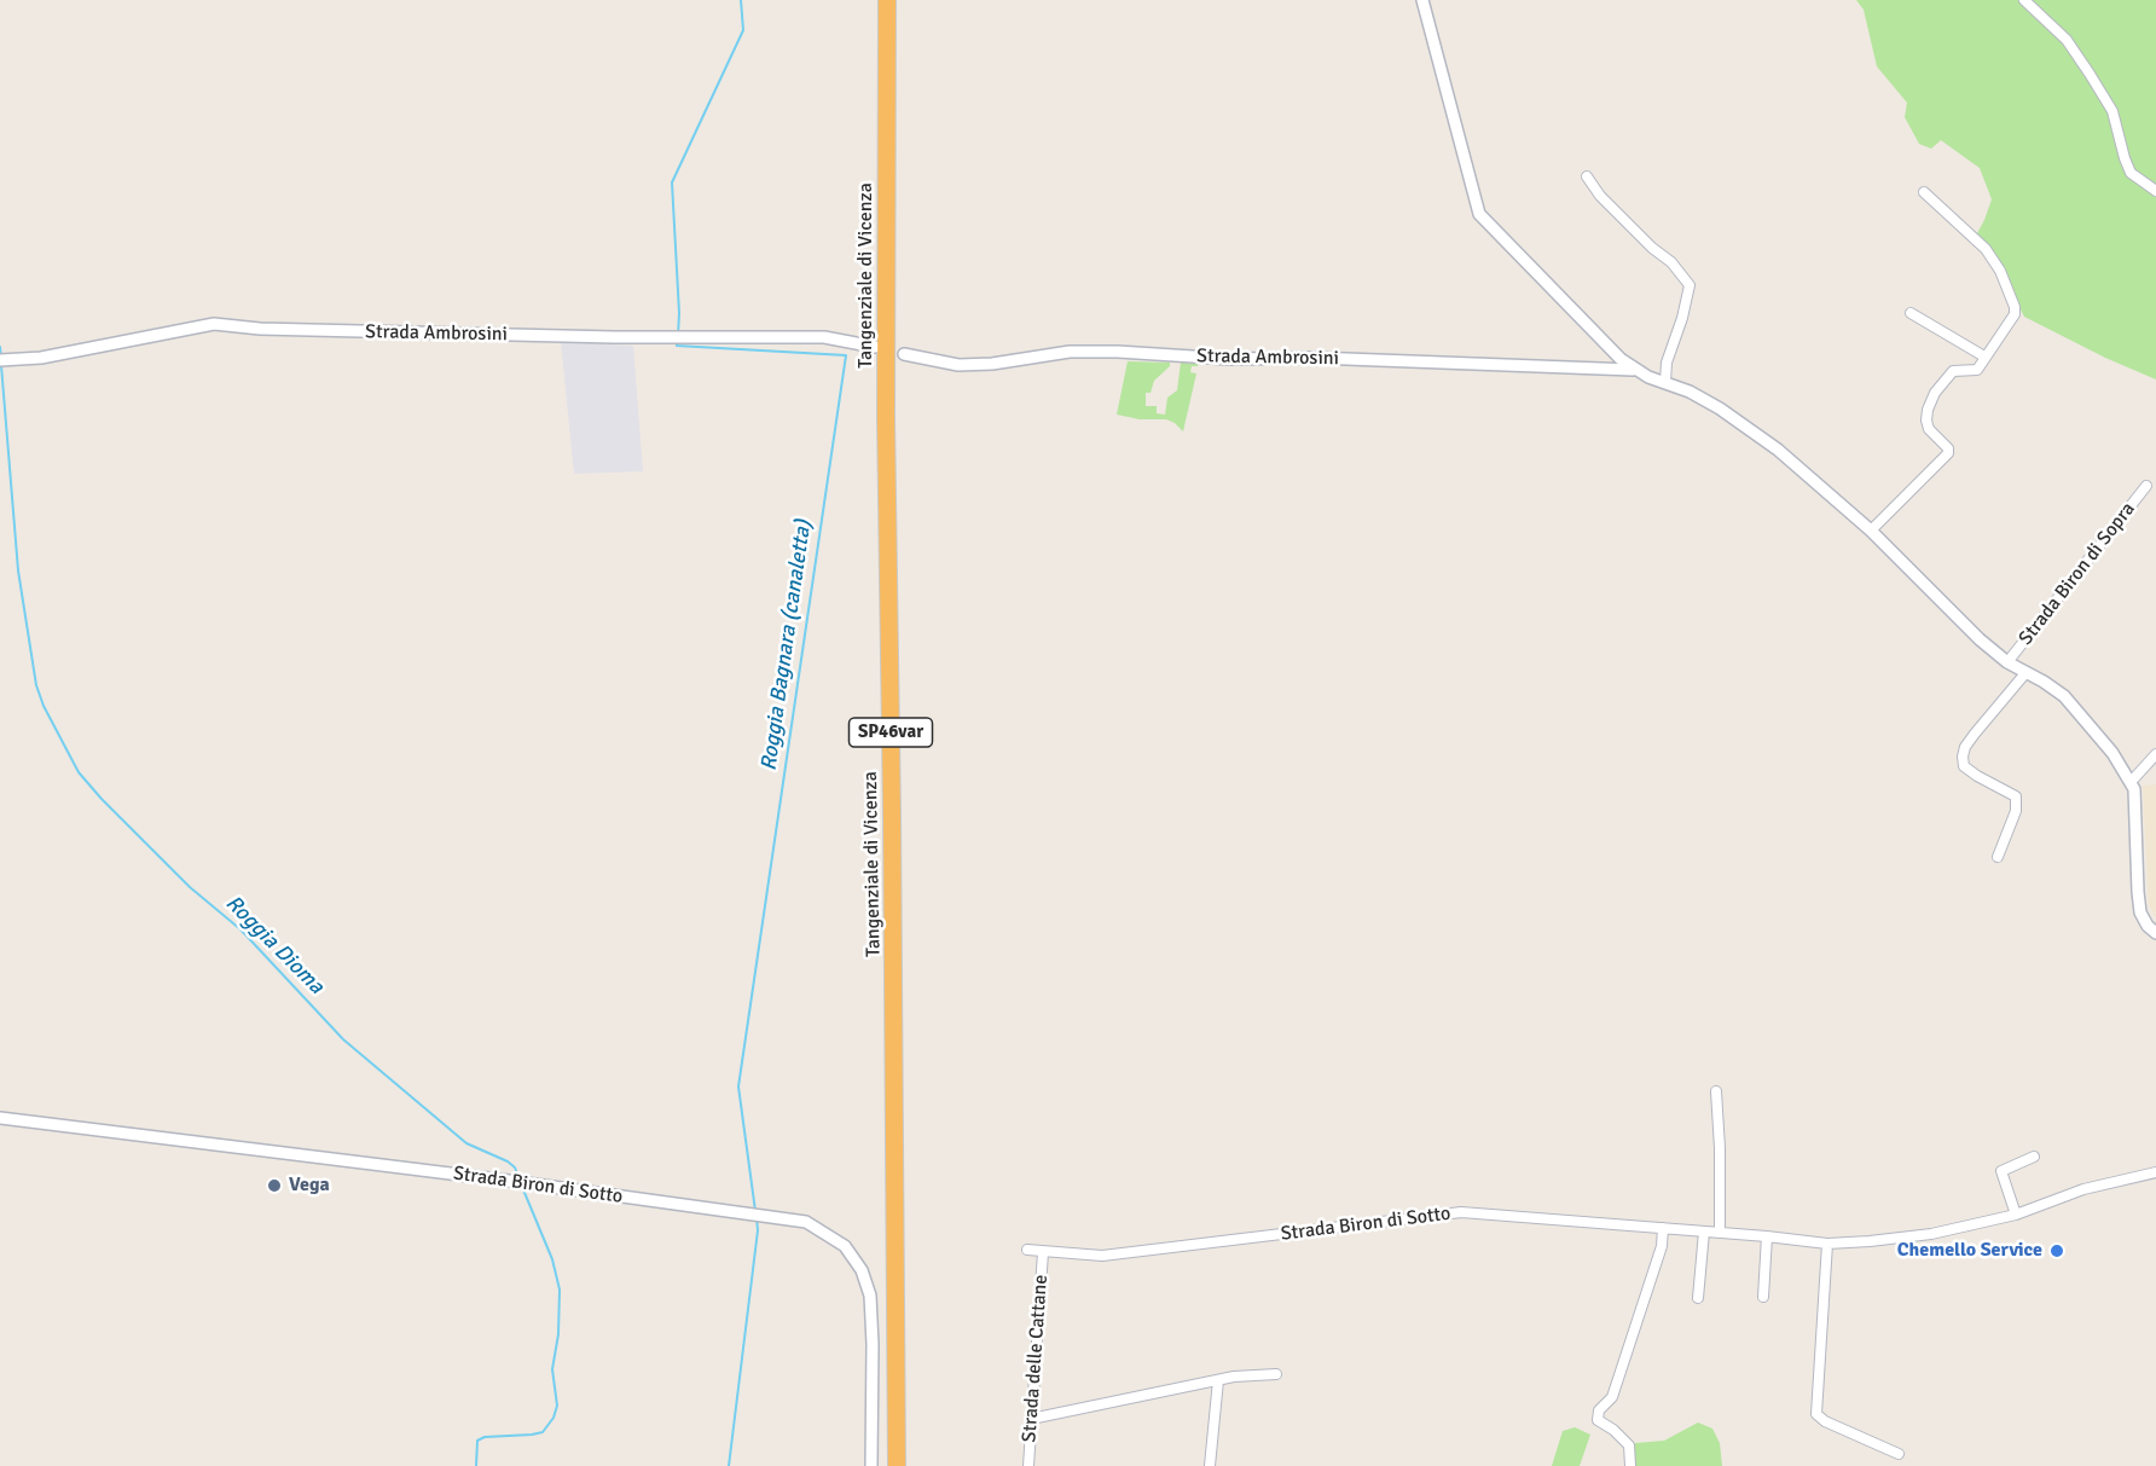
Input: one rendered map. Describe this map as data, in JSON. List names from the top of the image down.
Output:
{
  "streets": {
    "highway": ["Tangenziale di Vicenza", "SP46var"],
    "street": [
      "Strada Ambrosini",
      "Strada Biron di Sopra",
      "Strada Biron di Sotto",
      "Strada delle Cattane"
    ]
  },
  "crossings": [
    ["Strada Ambrosini", "Strada Biron di Sopra"],
    ["Strada Biron di Sotto", "Strada delle Cattane"]
  ],
  "water": ["Roggia Bagnara (canaletta)", "Roggia Dioma"],
  "places": ["Vega", "Chemello Service"]
}
